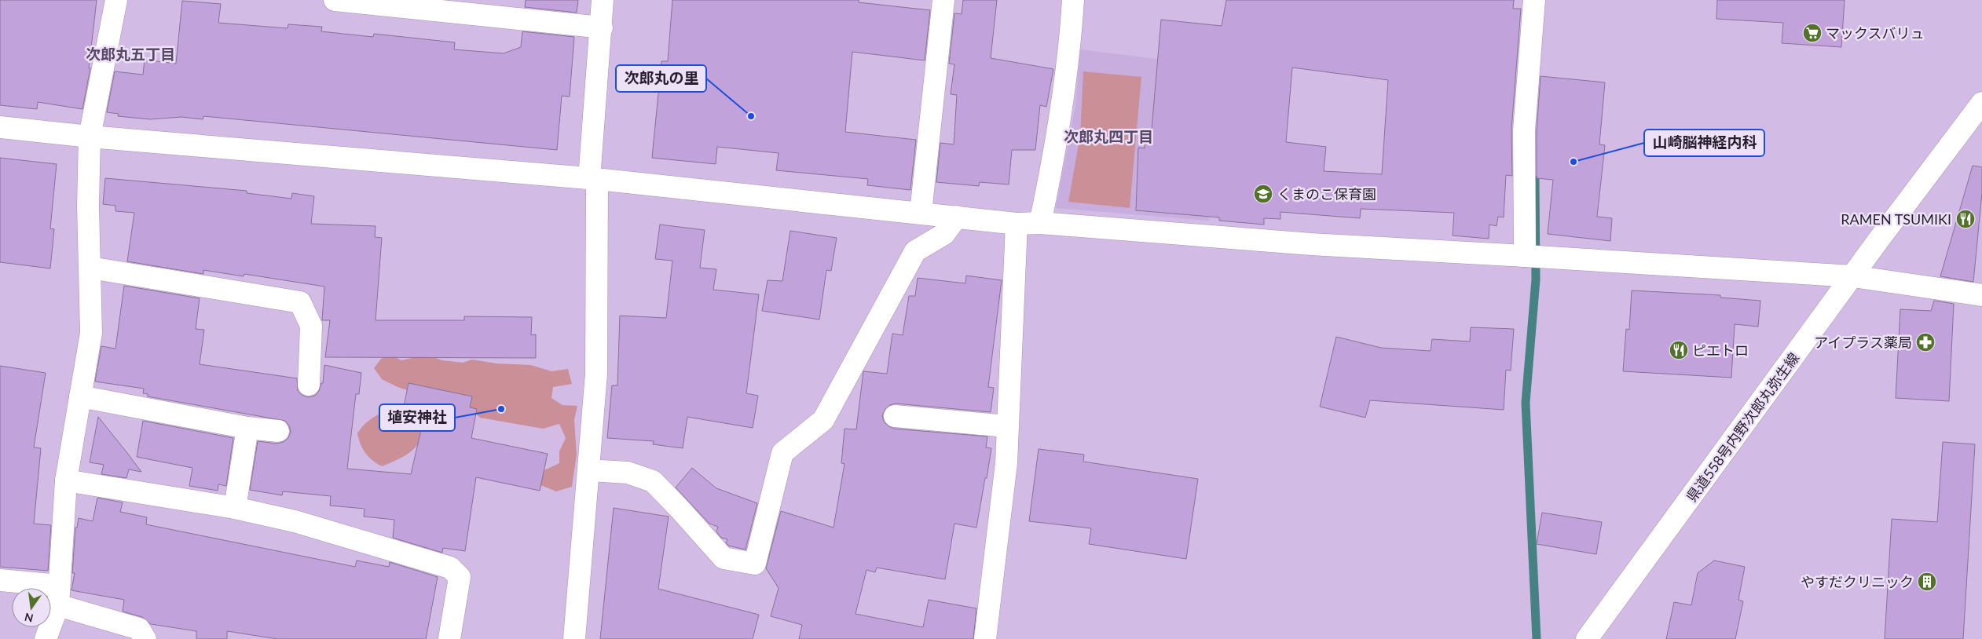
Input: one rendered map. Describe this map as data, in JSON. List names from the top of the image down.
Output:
{
  "streets": {
    "street": ["県道558号内野次郎丸弥生線"]
  },
  "districts": ["次郎丸五丁目", "次郎丸四丁目"],
  "places": {
    "supermarket": ["マックスバリュ"],
    "other": ["次郎丸の里", "山崎脳神経内科", "埴安神社"],
    "school or university": ["くまのこ保育園"],
    "restaurant": ["RAMEN TSUMIKI", "ピエトロ"],
    "pharmacy": ["アイプラス薬局"],
    "building": ["やすだクリニック"]
  },
  "north": "bottom"
}
